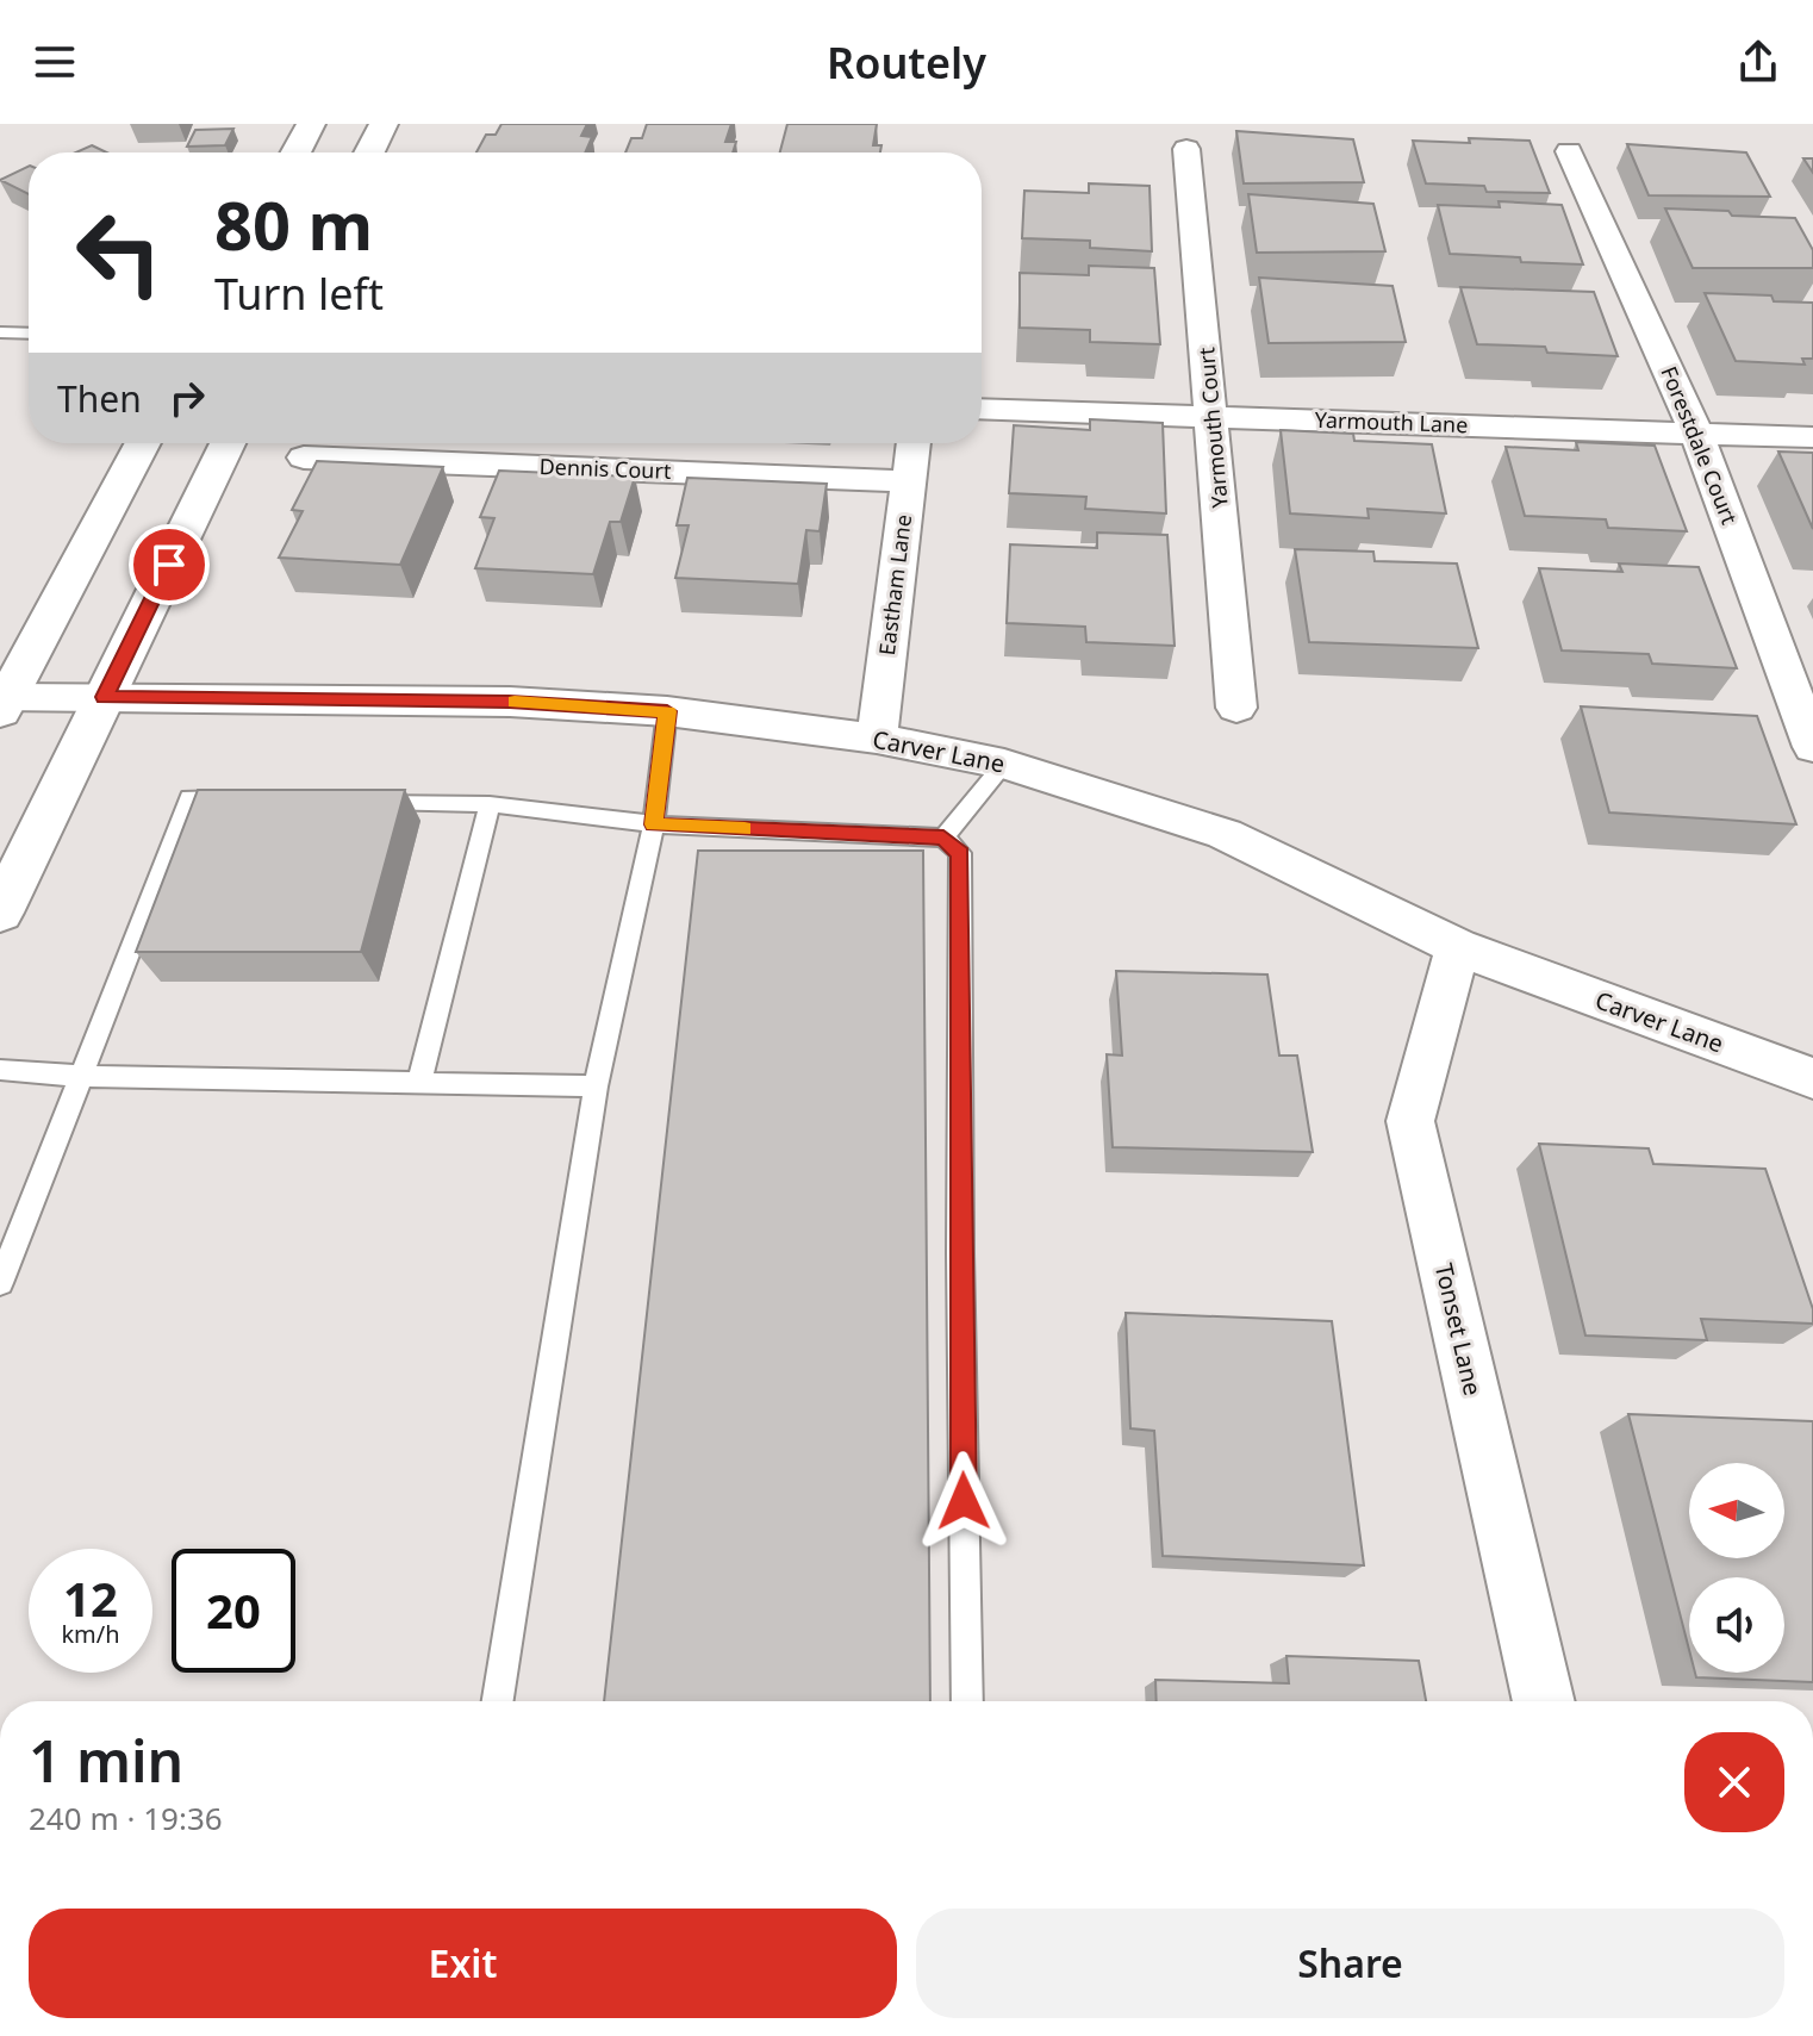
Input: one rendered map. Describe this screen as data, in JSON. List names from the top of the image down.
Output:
{
  "streets": {
    "street": [
      "Yarmouth Lane",
      "Yarmouth Court",
      "Forestdale Court",
      "Dennis Court",
      "Eastham Lane",
      "Carver Lane",
      "Tonset Lane"
    ]
  },
  "crossings": [
    ["Yarmouth Lane", "Yarmouth Court"],
    ["Yarmouth Lane", "Forestdale Court"],
    ["Dennis Court", "Eastham Lane"],
    ["Eastham Lane", "Carver Lane"],
    ["Carver Lane", "Tonset Lane"]
  ],
  "north": "left",
  "page": {
    "header": "Routely",
    "turn": ["80 m", "Turn left"],
    "then": "Then",
    "speed": "12 km/h",
    "limit": "20",
    "heading": ["1 min", "240 m · 19:36"],
    "buttons": ["Exit", "Share"]
  }
}
